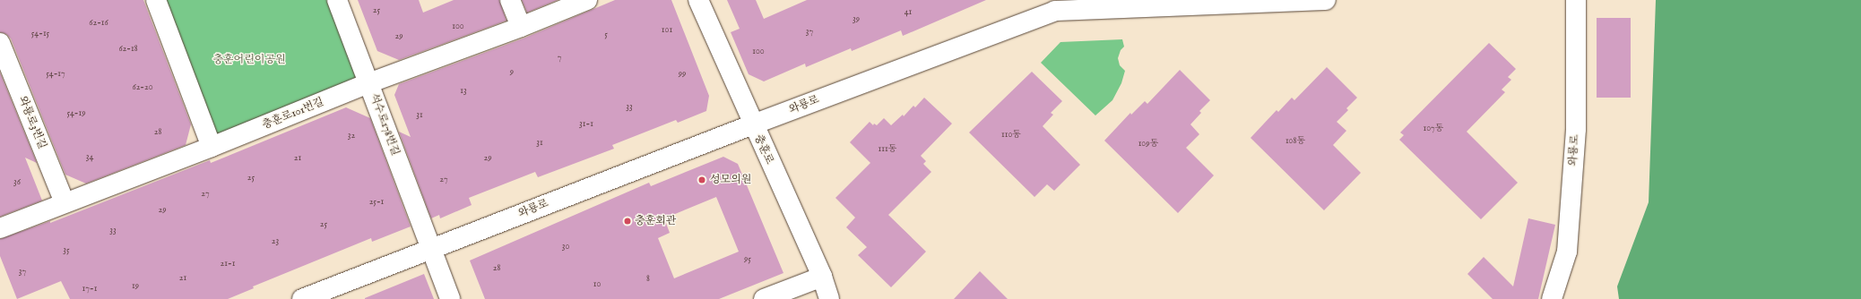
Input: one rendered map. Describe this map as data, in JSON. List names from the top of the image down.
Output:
{
  "streets": {
    "street": [
      "와룡로",
      "충훈로101번길",
      "와룡로3번길",
      "석수로178번길",
      "충훈로"
    ]
  },
  "crossings": [
    ["와룡로", "석수로178번길"],
    ["와룡로", "충훈로"],
    ["충훈로101번길", "와룡로3번길"],
    ["충훈로101번길", "석수로178번길"]
  ],
  "parks": ["충훈어린이공원"],
  "places": ["성모의원", "충훈회관"],
  "house_numbers": [
    "25",
    "41",
    "39",
    "62-16",
    "100",
    "101",
    "37",
    "54-15",
    "5",
    "29",
    "62-18",
    "100",
    "7",
    "9",
    "54-17",
    "99",
    "62-20",
    "13",
    "33",
    "54-19",
    "31",
    "31-1",
    "107동",
    "28",
    "110동",
    "32",
    "108동",
    "31",
    "109동",
    "111동",
    "34",
    "21",
    "29",
    "25",
    "27",
    "36",
    "27",
    "25-1",
    "29",
    "25",
    "33",
    "23",
    "30",
    "35",
    "95",
    "21-1",
    "28",
    "37",
    "21",
    "8",
    "10",
    "19",
    "17-1"
  ]
}
